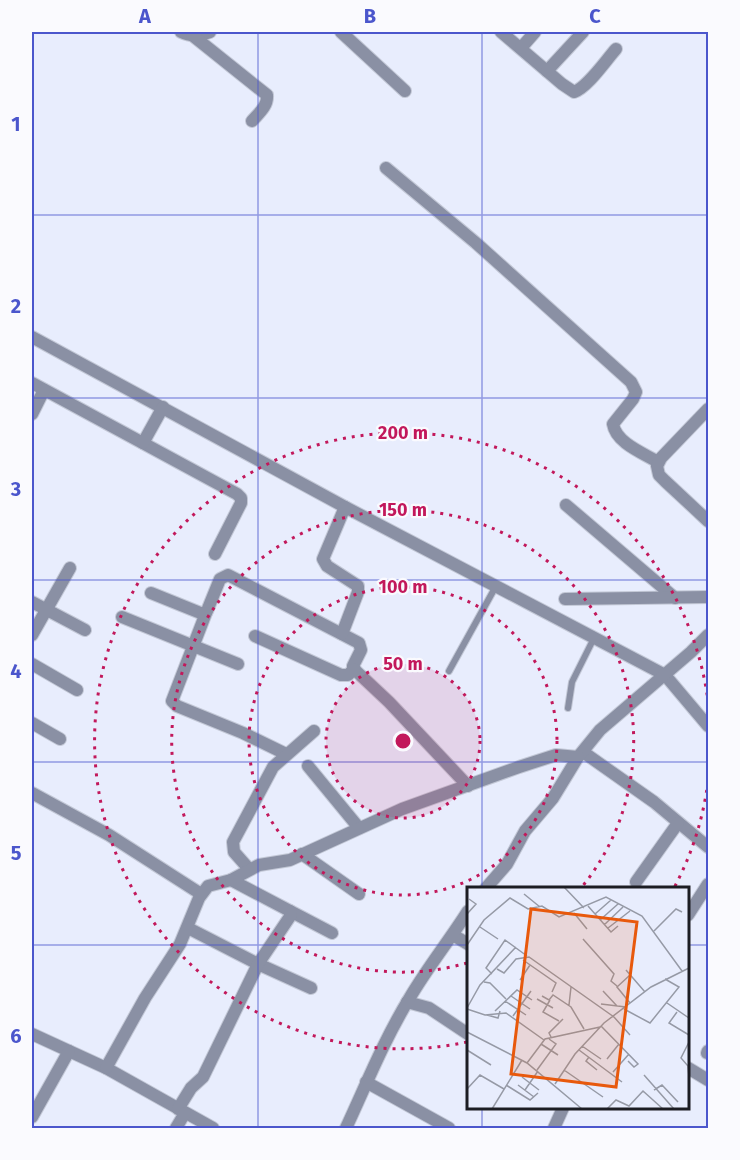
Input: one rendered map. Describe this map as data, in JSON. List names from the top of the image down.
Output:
{
  "grid": {
    "columns": ["A", "B", "C"],
    "rows": [
      "1",
      "2",
      "3",
      "4",
      "5",
      "6"
    ]
  },
  "rings": [
    "200 m",
    "150 m",
    "100 m",
    "50 m"
  ]
}
